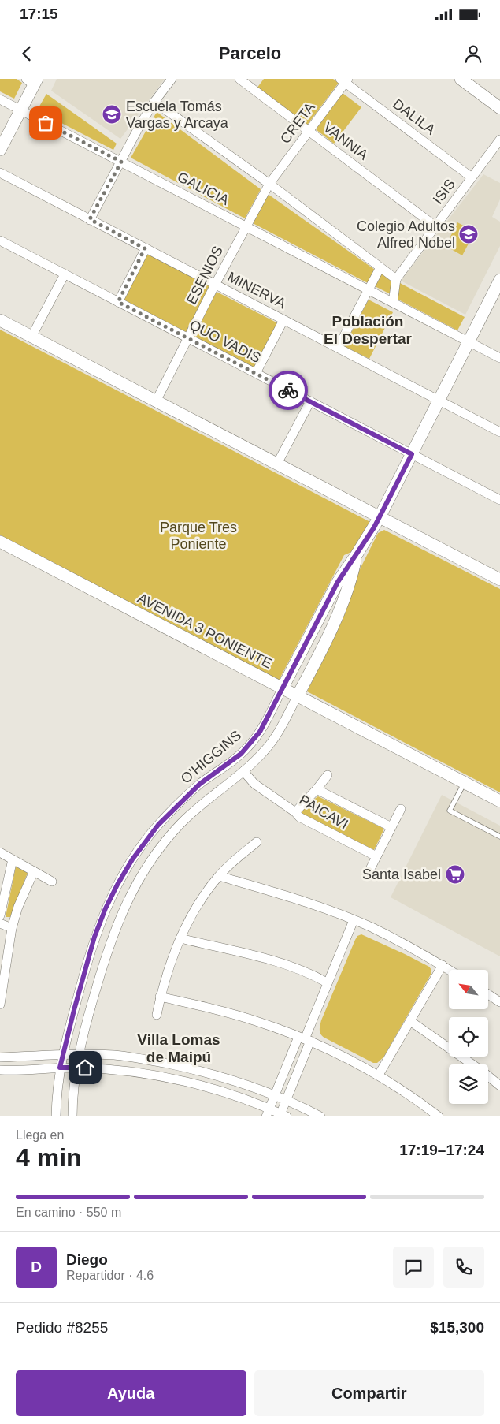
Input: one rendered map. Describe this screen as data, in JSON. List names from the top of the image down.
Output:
{
  "streets": {
    "street": [
      "DALILA",
      "CRETA",
      "VANNIA",
      "GALICIA",
      "ISIS",
      "ESENIOS",
      "MINERVA",
      "QUO VADIS",
      "AVENIDA 3 PONIENTE",
      "O'HIGGINS",
      "PAICAVI"
    ]
  },
  "crossings": [
    ["DALILA", "CRETA"],
    ["DALILA", "ISIS"],
    ["CRETA", "VANNIA"],
    ["CRETA", "ESENIOS"],
    ["VANNIA", "ISIS"],
    ["GALICIA", "ESENIOS"],
    ["GALICIA", "O'HIGGINS"],
    ["ESENIOS", "MINERVA"],
    ["ESENIOS", "QUO VADIS"],
    ["MINERVA", "O'HIGGINS"],
    ["QUO VADIS", "O'HIGGINS"],
    ["AVENIDA 3 PONIENTE", "O'HIGGINS"],
    ["O'HIGGINS", "PAICAVI"]
  ],
  "districts": ["Población El Despertar", "Villa Lomas de Maipú"],
  "parks": ["Parque Tres Poniente"],
  "places": {
    "school or university": ["Escuela Tomás Vargas y Arcaya", "Colegio Adultos Alfred Nobel"],
    "supermarket": ["Santa Isabel"]
  },
  "north": "top left",
  "page": {
    "status": "17:15",
    "header": "Parcelo",
    "heading": ["4 min", "Llega en", "17:19–17:24"],
    "panel": [
      "Diego",
      "Repartidor · 4.6",
      "Pedido #8255",
      "$15,300"
    ],
    "bar": "En camino · 550 m",
    "round": "D",
    "buttons": ["Ayuda", "Compartir"]
  }
}
